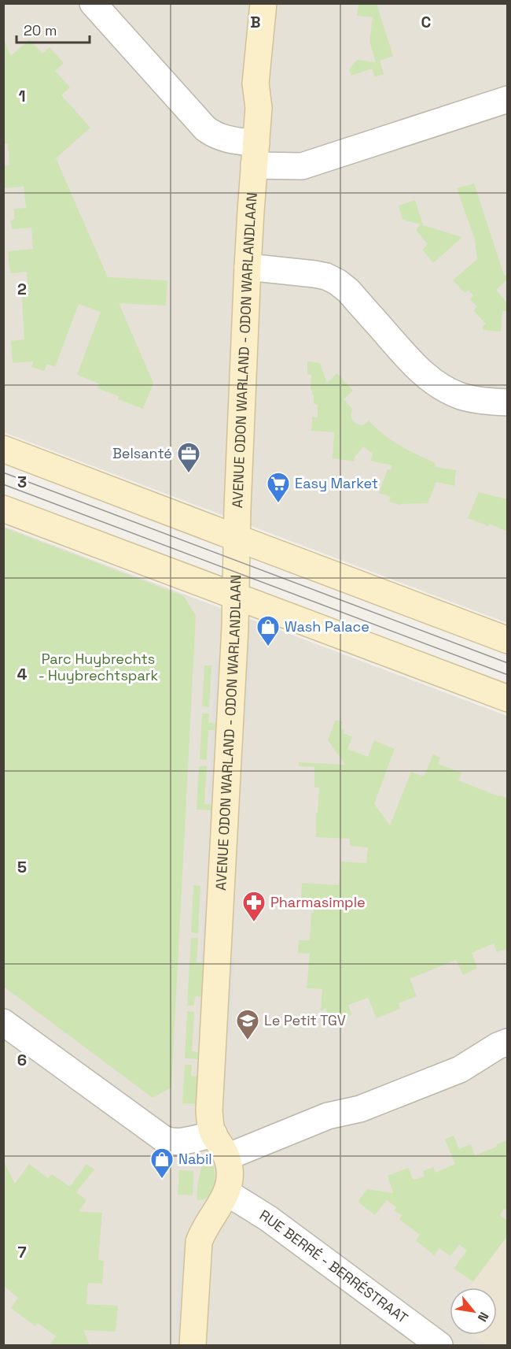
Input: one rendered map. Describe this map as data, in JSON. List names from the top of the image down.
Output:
{
  "streets": {
    "street": ["AVENUE ODON WARLAND - ODON WARLANDLAAN", "RUE BERRÉ - BERRÉSTRAAT"]
  },
  "crossings": [
    ["AVENUE ODON WARLAND - ODON WARLANDLAAN", "RUE BERRÉ - BERRÉSTRAAT"]
  ],
  "parks": ["Parc Huybrechts - Huybrechtspark"],
  "places": {
    "office": ["Belsanté"],
    "supermarket": ["Easy Market"],
    "shop": ["Wash Palace", "Nabil"],
    "pharmacy": ["Pharmasimple"],
    "school or university": ["Le Petit TGV"]
  },
  "scale_bar": "20 m",
  "north": "bottom right",
  "grid": {
    "columns": ["B", "C"],
    "rows": [
      "1",
      "2",
      "3",
      "4",
      "5",
      "6",
      "7"
    ]
  }
}
